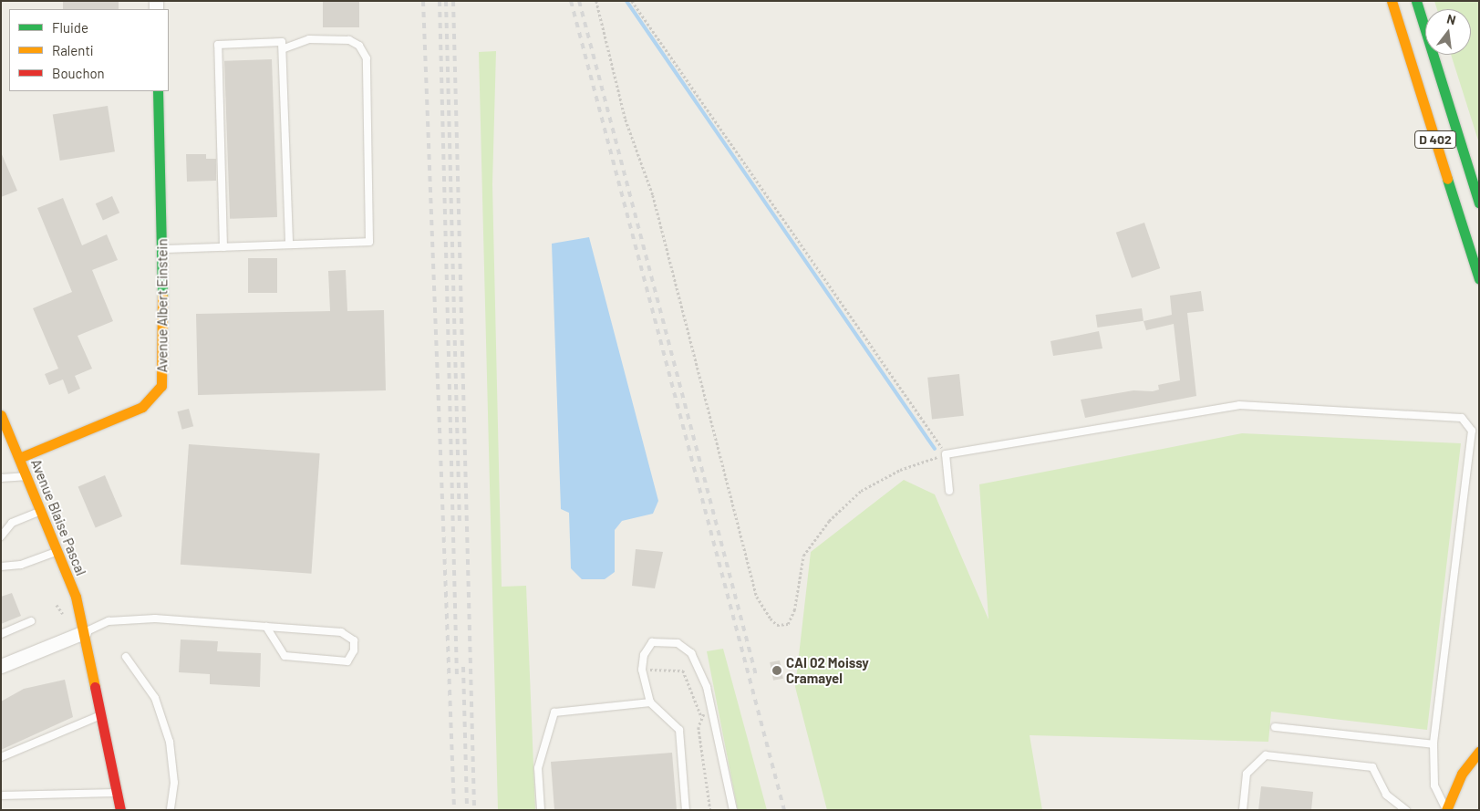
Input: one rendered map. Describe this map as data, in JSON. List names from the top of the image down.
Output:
{
  "streets": {
    "street": ["D 402", "Avenue Albert Einstein", "Avenue Blaise Pascal"]
  },
  "crossings": [
    ["Avenue Albert Einstein", "Avenue Blaise Pascal"]
  ],
  "places": ["CAI 02 Moissy Cramayel"],
  "legend": ["Fluide", "Ralenti", "Bouchon"],
  "north": "top"
}
